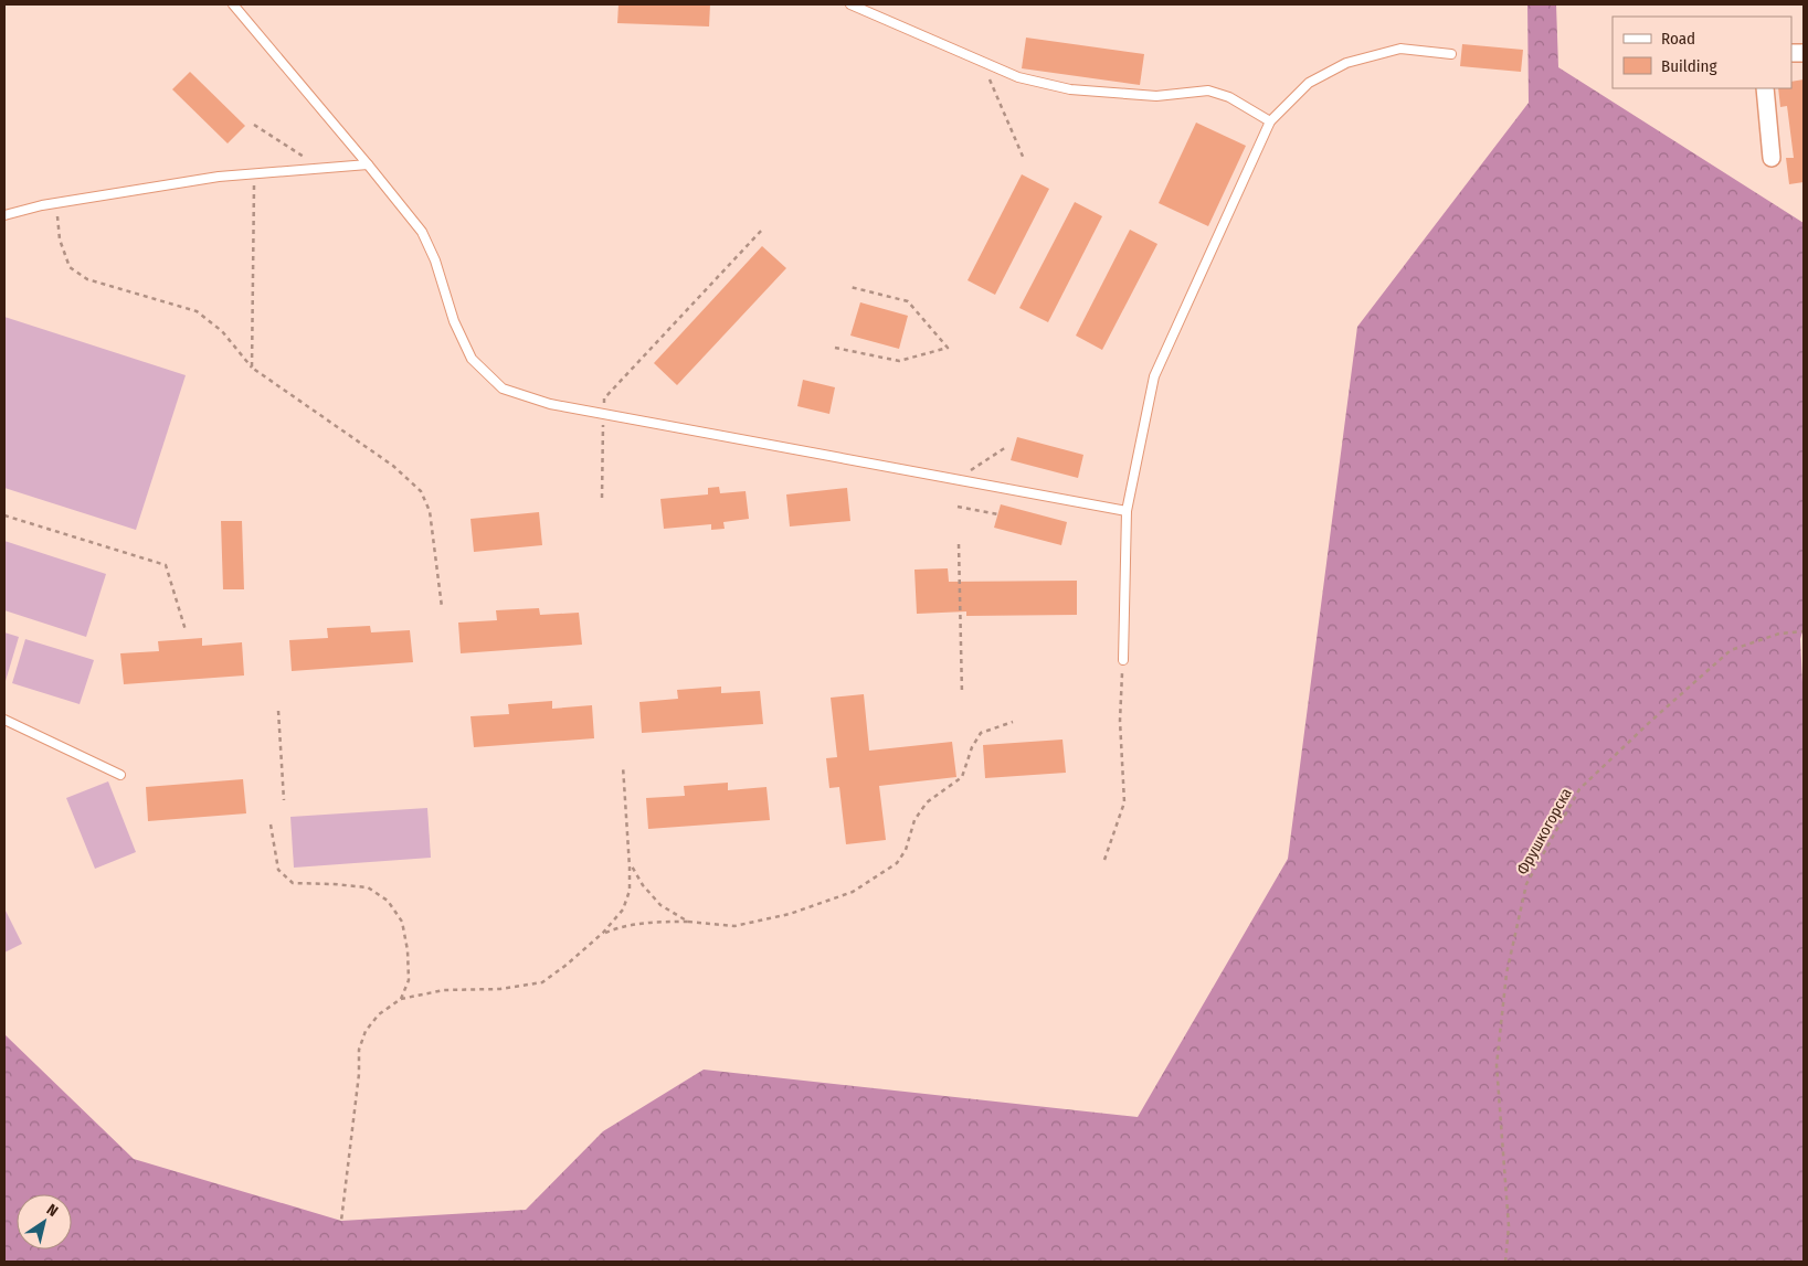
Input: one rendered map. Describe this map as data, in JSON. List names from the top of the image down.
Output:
{
  "streets": {
    "path": ["Фрушкогорска"]
  },
  "legend": ["Road", "Building"],
  "north": "top right"
}
